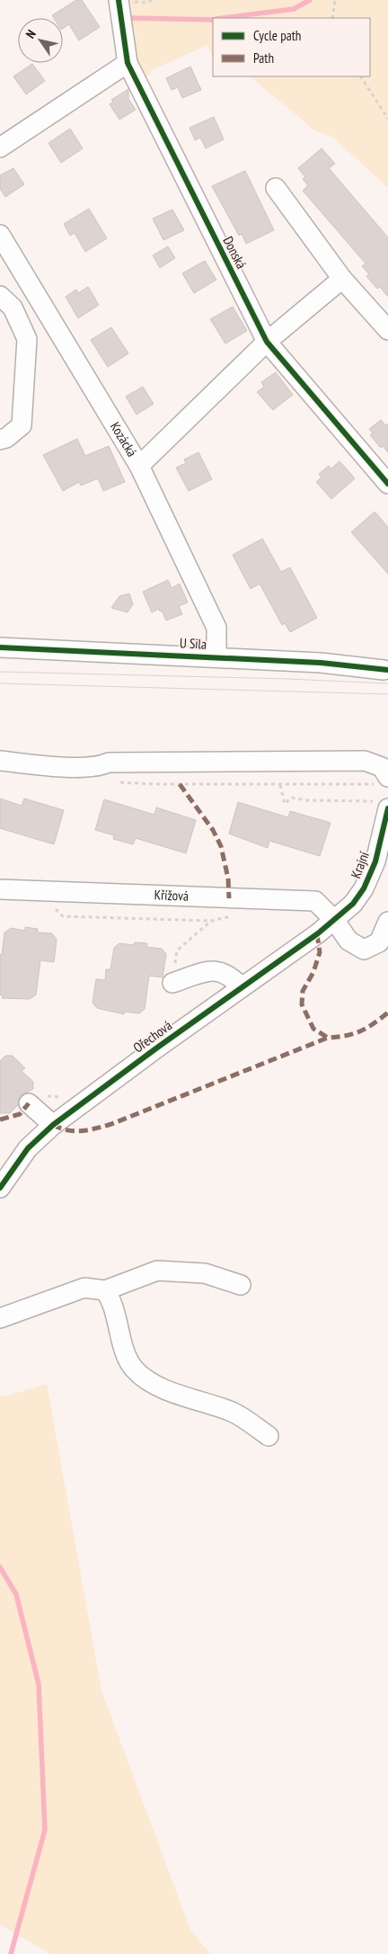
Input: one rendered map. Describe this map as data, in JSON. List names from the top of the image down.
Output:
{
  "streets": {
    "street": [
      "Donská",
      "Kozácká",
      "U Sila",
      "Krajní",
      "Křížová",
      "Ořechová"
    ]
  },
  "crossings": [
    ["Kozácká", "U Sila"],
    ["Krajní", "Křížová"],
    ["Krajní", "Ořechová"],
    ["Křížová", "Ořechová"]
  ],
  "legend": ["Cycle path", "Path"],
  "north": "top left"
}
